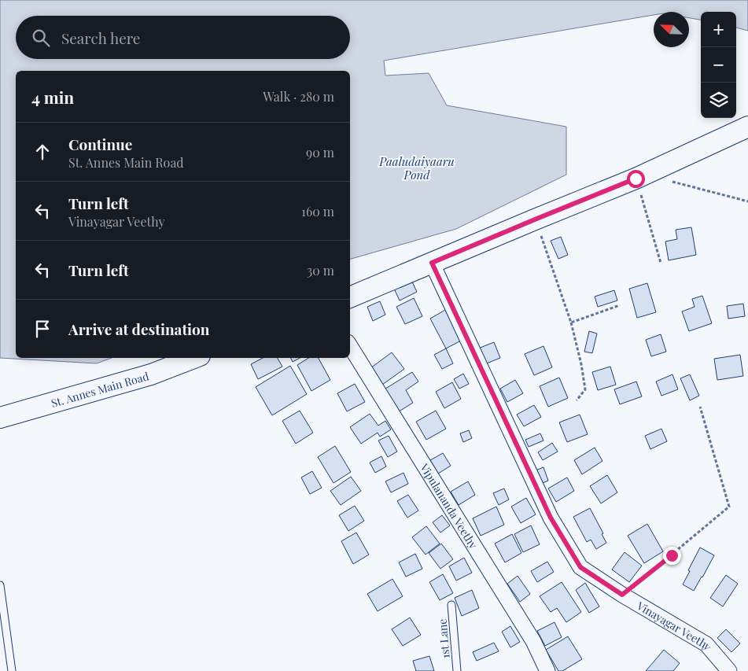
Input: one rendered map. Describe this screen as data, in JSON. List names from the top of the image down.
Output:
{
  "streets": {
    "street": ["St. Annes Main Road", "Vipulananda Veethy", "Vinayagar Veethy"],
    "lane": ["1st Lane"]
  },
  "water": ["Paaludaiyaaru Pond"],
  "north": "top left",
  "page": {
    "map_buttons": ["+", "−"],
    "search": "Search here",
    "heading": ["4 min", "Walk · 280 m"],
    "list": [
      ["Continue", "St. Annes Main Road", "90 m"],
      ["Turn left", "Vinayagar Veethy", "160 m"],
      ["Turn left", "30 m"],
      "Arrive at destination"
    ]
  }
}
